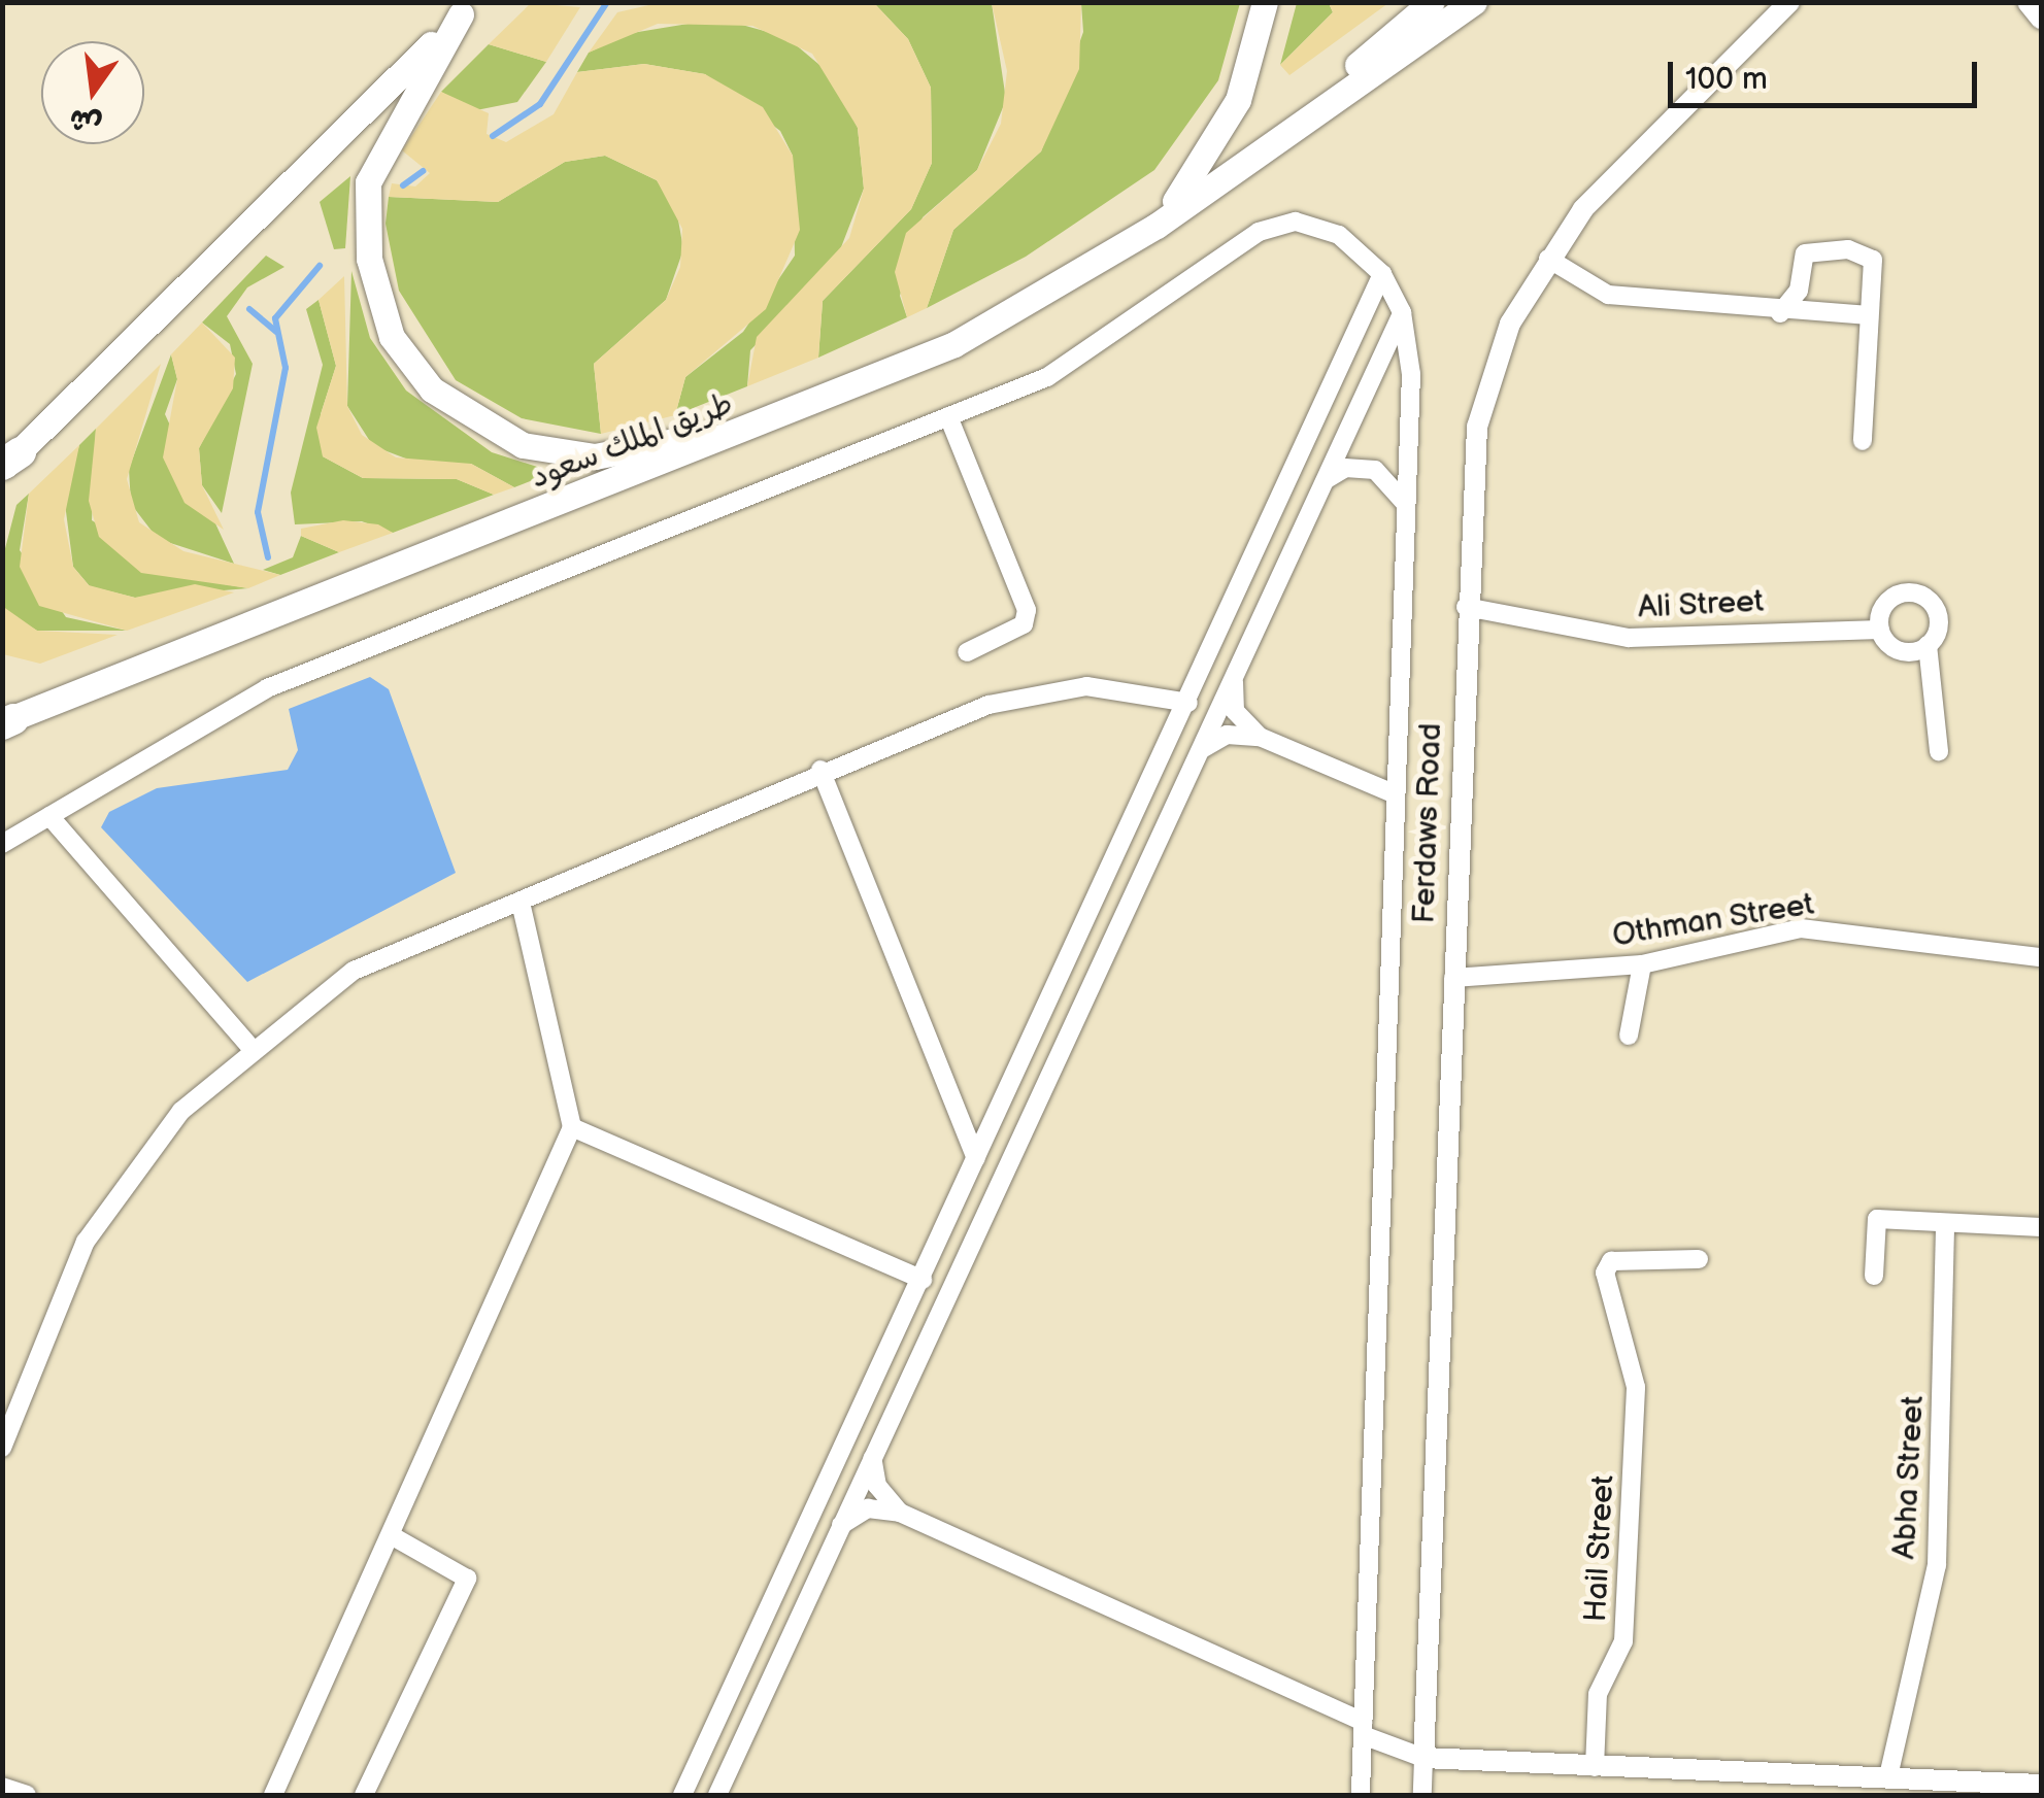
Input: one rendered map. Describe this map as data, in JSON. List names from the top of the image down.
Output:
{
  "streets": {
    "main road": ["طريق الملك سعود"],
    "street": [
      "Ali Street",
      "Ferdaws Road",
      "Othman Street",
      "Abha Street",
      "Hail Street"
    ]
  },
  "crossings": [
    ["Ali Street", "Ferdaws Road"],
    ["Ferdaws Road", "Othman Street"]
  ],
  "scale_bar": "100 m",
  "north": "bottom"
}
